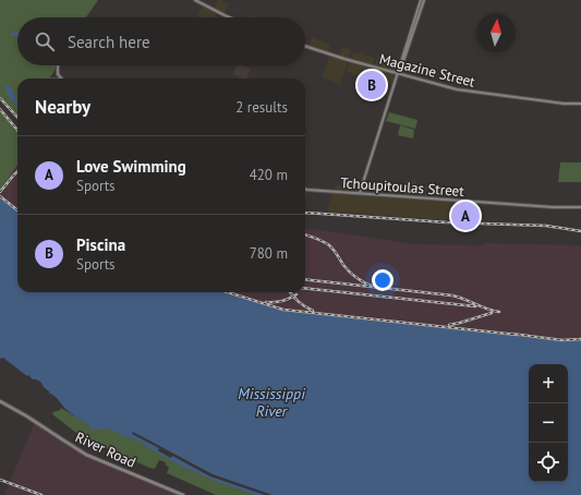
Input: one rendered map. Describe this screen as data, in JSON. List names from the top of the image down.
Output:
{
  "streets": {
    "main road": ["River Road"],
    "street": ["Magazine Street", "Tchoupitoulas Street"]
  },
  "water": ["Mississippi River"],
  "north": "top",
  "page": {
    "search": "Search here",
    "pins": ["B", "A"],
    "heading": ["Nearby", "2 results"],
    "list": [
      {
        "mark": "A",
        "name": "Love Swimming",
        "note": "Sports",
        "value": "420 m"
      },
      {
        "mark": "B",
        "name": "Piscina",
        "note": "Sports",
        "value": "780 m"
      }
    ],
    "map_buttons": ["+", "−"]
  }
}
